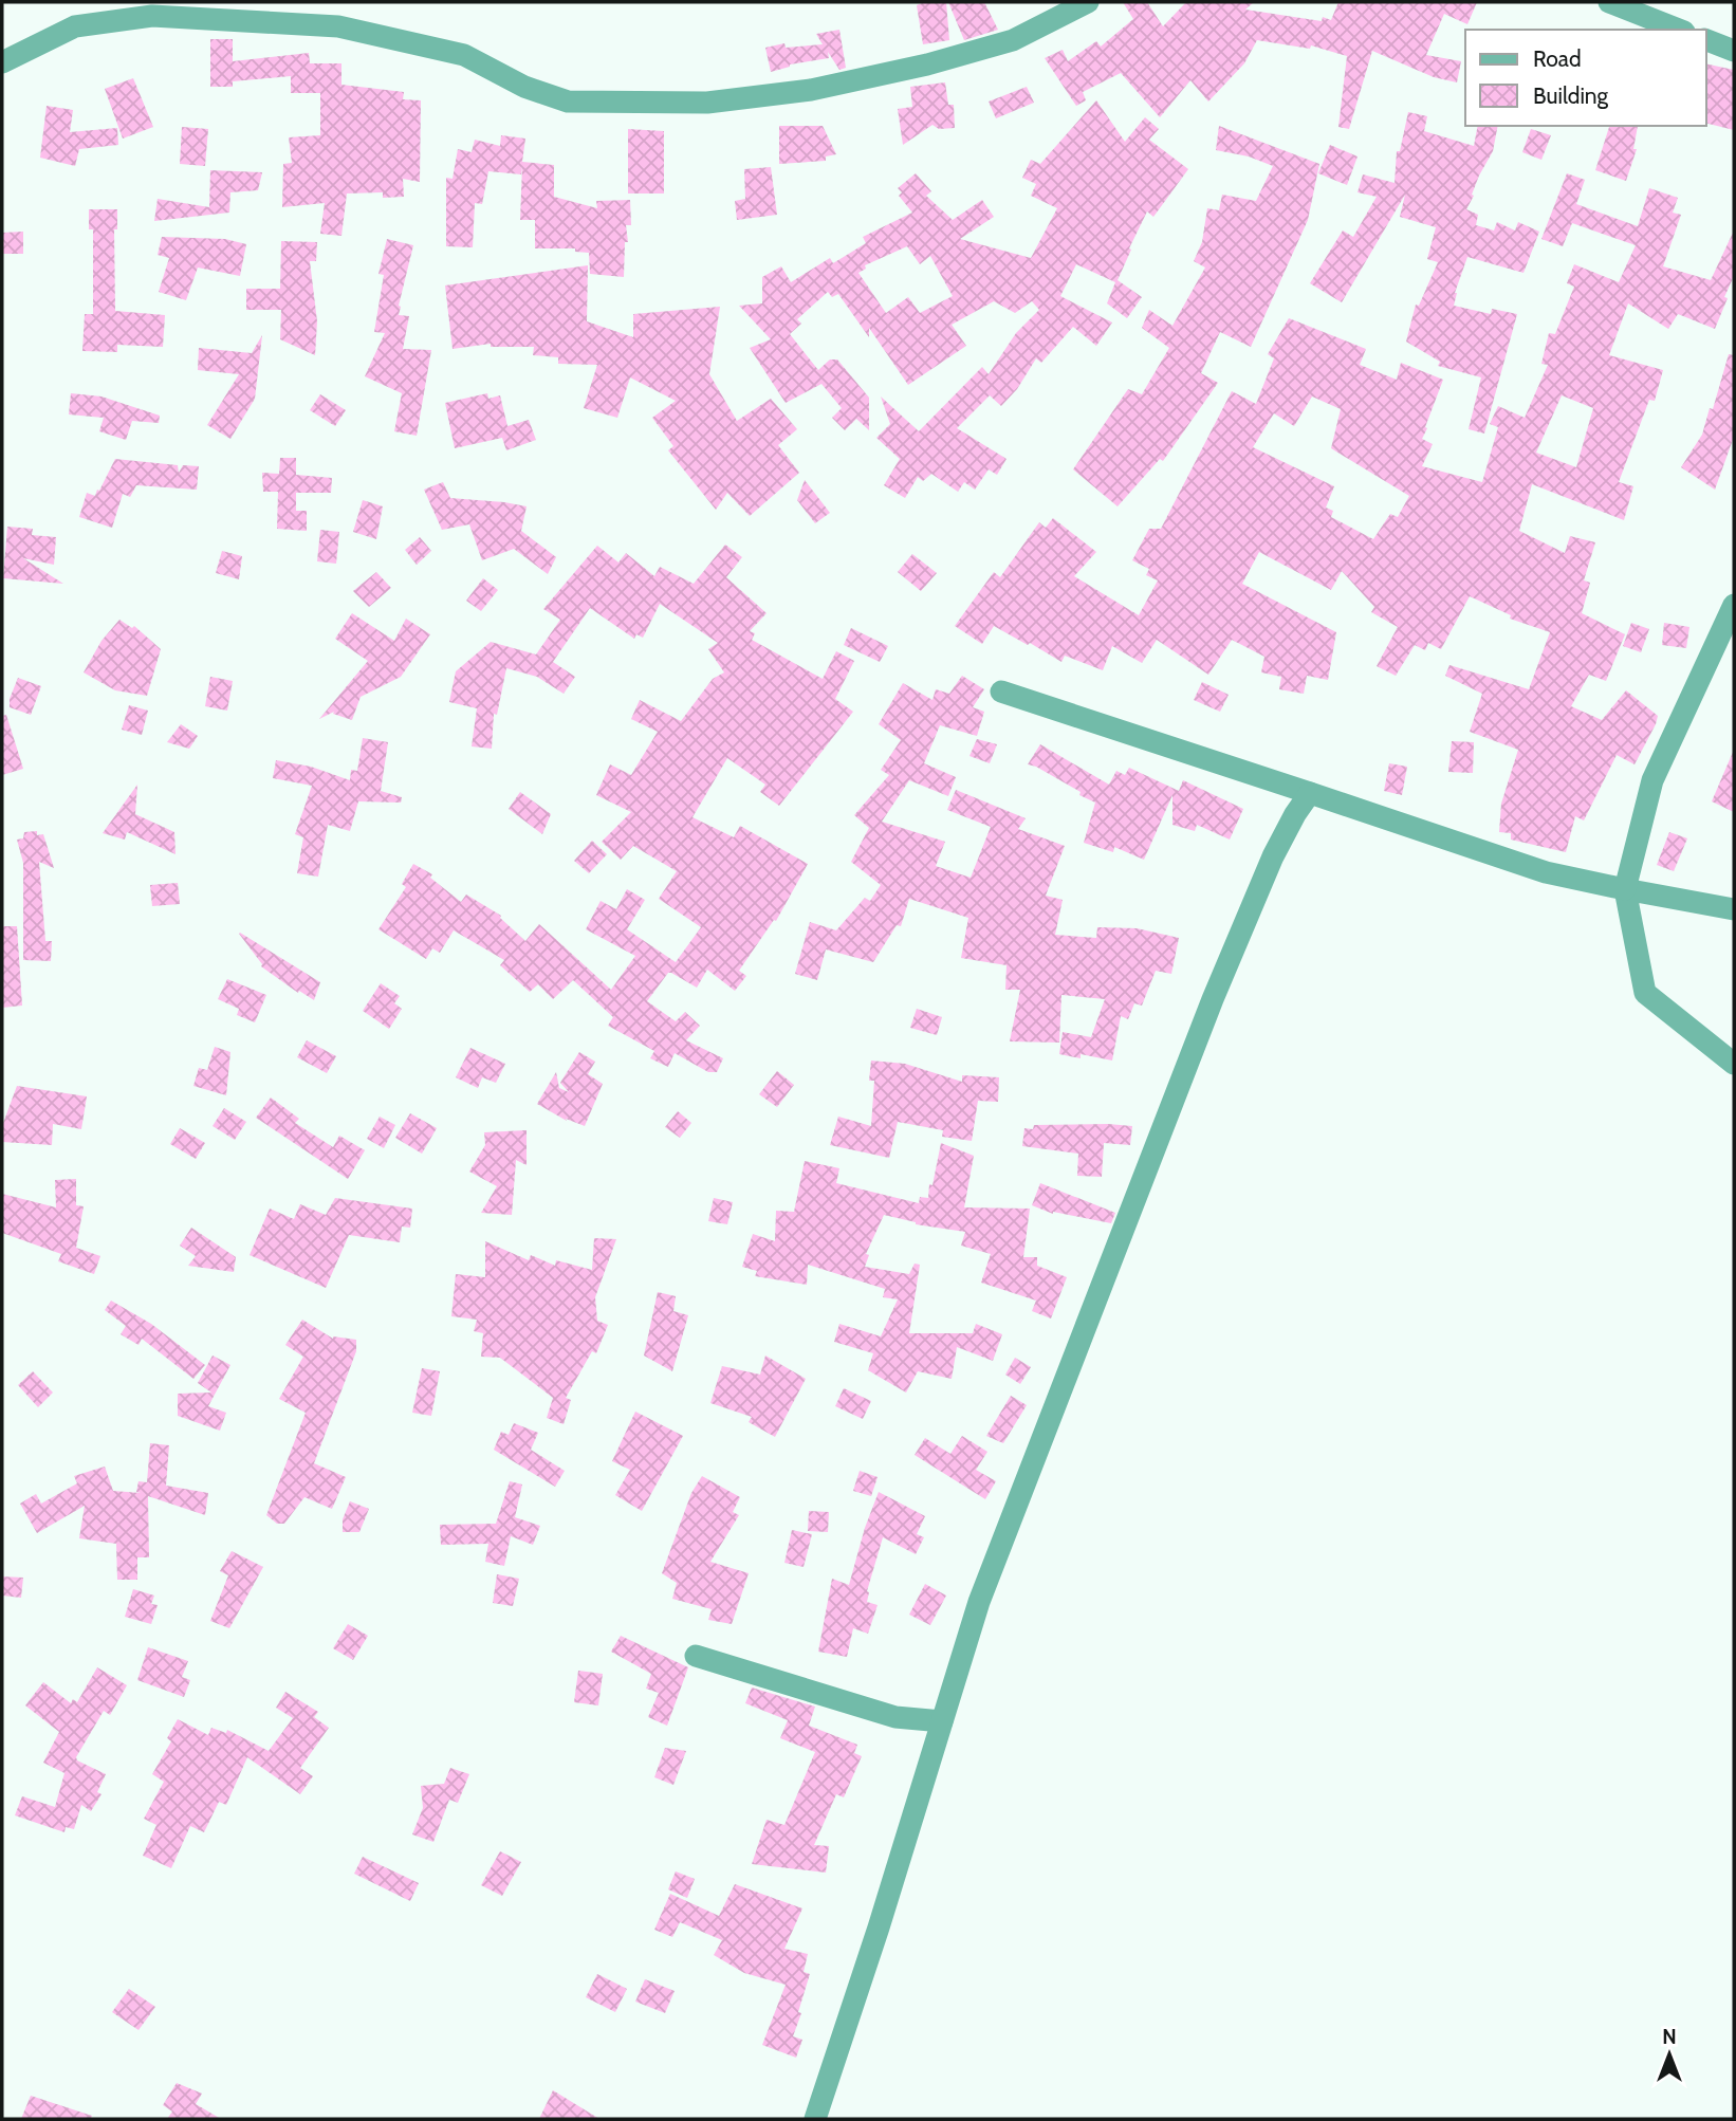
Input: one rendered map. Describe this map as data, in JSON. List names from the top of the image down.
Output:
{
  "legend": ["Road", "Building"],
  "north": "top"
}
